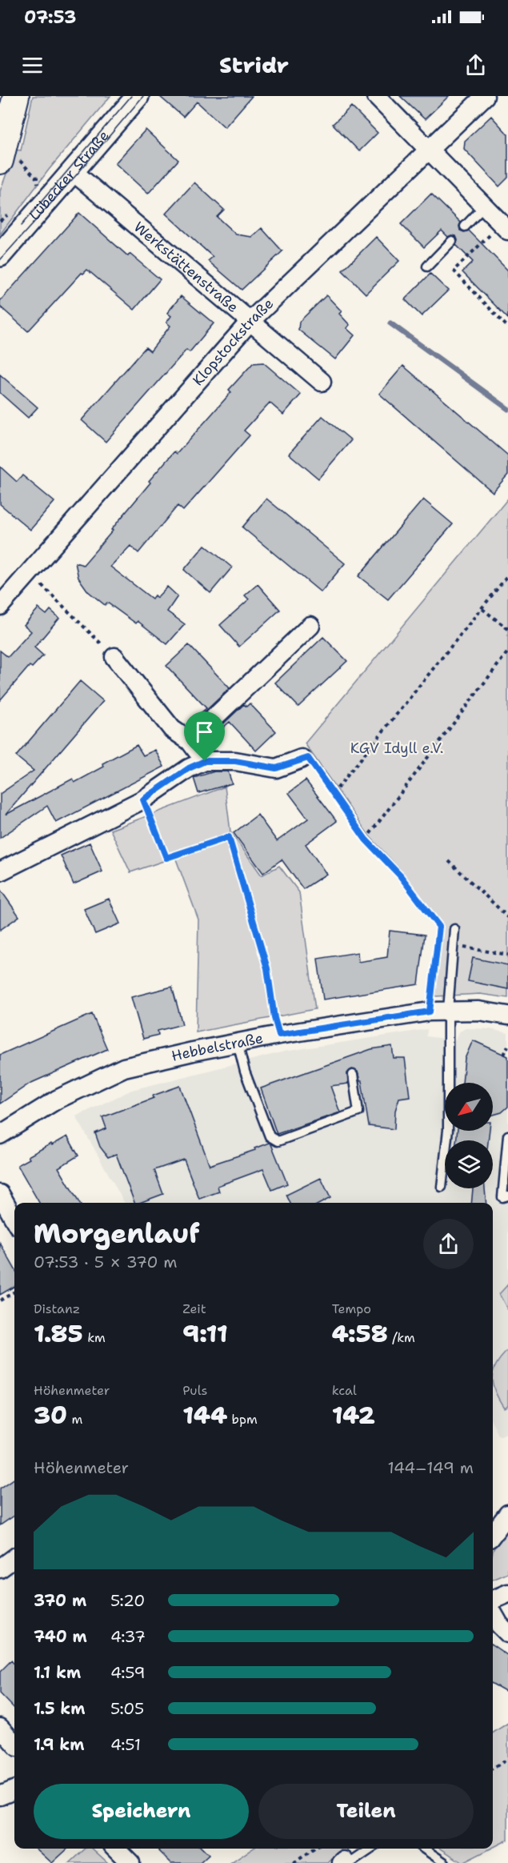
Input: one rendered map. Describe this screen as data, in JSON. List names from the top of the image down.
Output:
{
  "streets": {
    "street": [
      "Lübecker Straße",
      "Werkstättenstraße",
      "Klopstockstraße",
      "Hebbelstraße"
    ]
  },
  "crossings": [
    ["Lübecker Straße", "Werkstättenstraße"],
    ["Werkstättenstraße", "Klopstockstraße"]
  ],
  "parks": ["KGV Idyll e.V."],
  "north": "bottom left",
  "page": {
    "status": "07:53",
    "header": "Stridr",
    "heading": ["Morgenlauf", "07:53 · 5 × 370 m"],
    "stats": [
      ["Distanz", "1.85 km"],
      ["Zeit", "9:11"],
      ["Tempo", "4:58 /km"],
      ["Höhenmeter", "30 m"],
      ["Puls", "144 bpm"],
      ["kcal", "142"]
    ],
    "chart": ["Höhenmeter", "144–149 m"],
    "list": [
      {
        "name": "370 m",
        "note": "5:20"
      },
      {
        "name": "740 m",
        "note": "4:37"
      },
      {
        "name": "1.1 km",
        "note": "4:59"
      },
      {
        "name": "1.5 km",
        "note": "5:05"
      },
      {
        "name": "1.9 km",
        "note": "4:51"
      }
    ],
    "buttons": ["Speichern", "Teilen"]
  }
}
